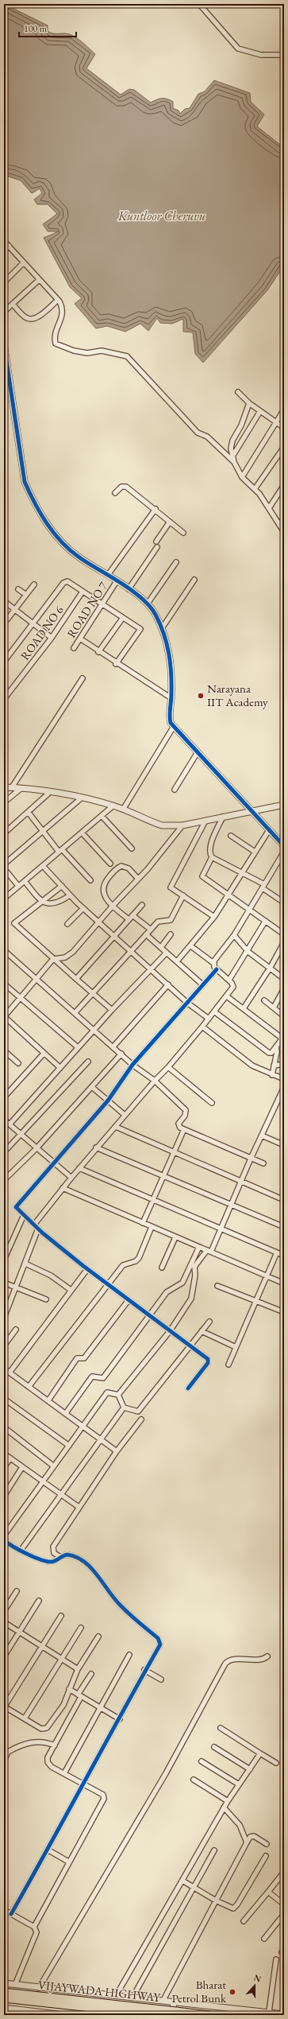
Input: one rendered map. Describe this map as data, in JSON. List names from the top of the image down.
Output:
{
  "streets": {
    "highway": ["VIJAYWADA HIGHWAY"],
    "street": ["ROAD NO 7", "ROAD NO 6"]
  },
  "water": ["Kuntloor Cheruvu"],
  "places": ["Narayana IIT Academy", "Bharat Petrol Bunk"],
  "scale_bar": "100 m",
  "north": "top"
}
